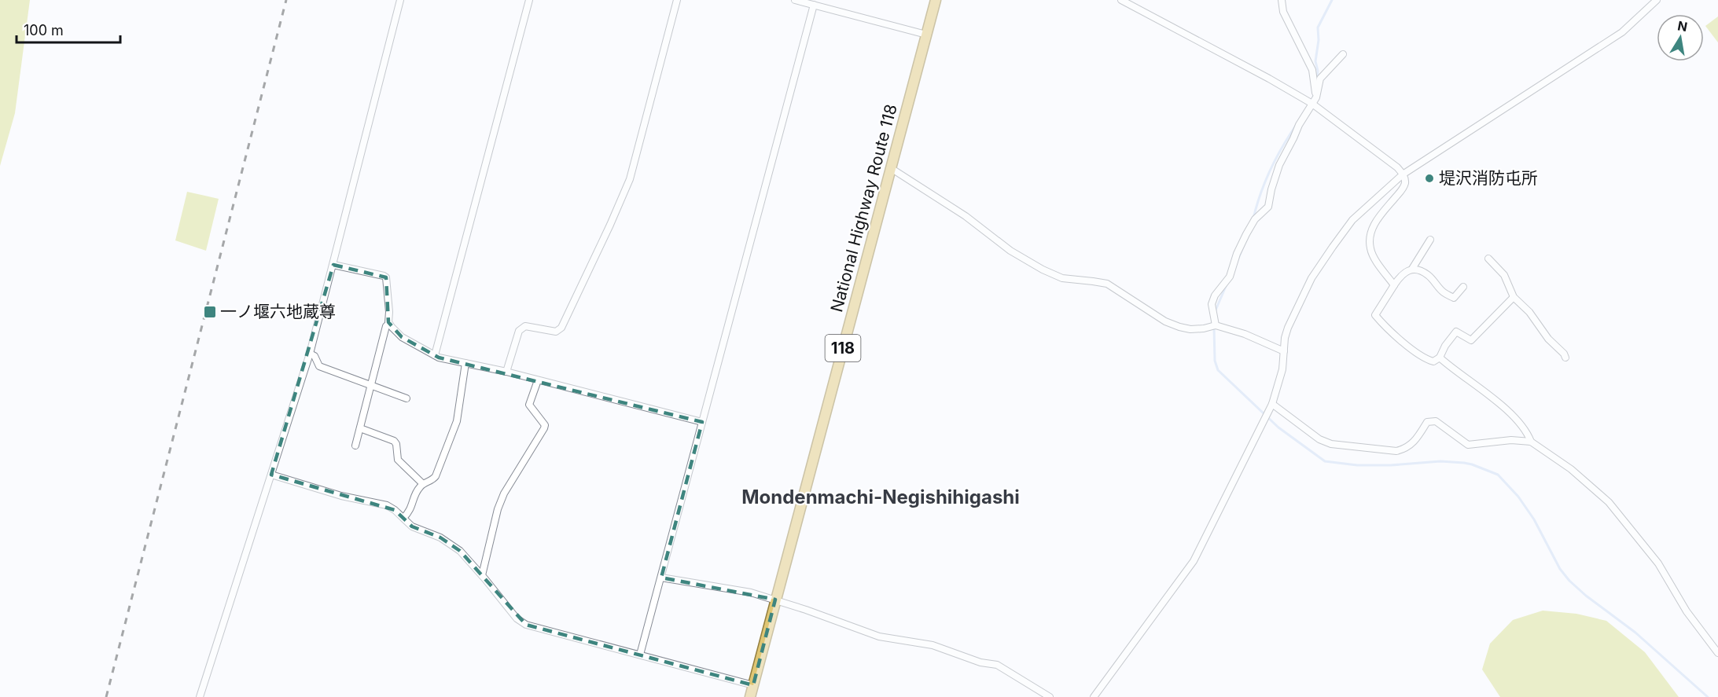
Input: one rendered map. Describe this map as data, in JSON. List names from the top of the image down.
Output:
{
  "streets": {
    "highway": ["National Highway Route 118", "118"]
  },
  "districts": ["Mondenmachi-Negishihigashi"],
  "places": {
    "other": ["堤沢消防屯所"],
    "transit": ["一ノ堰六地蔵尊"]
  },
  "scale_bar": "100 m",
  "north": "top"
}
